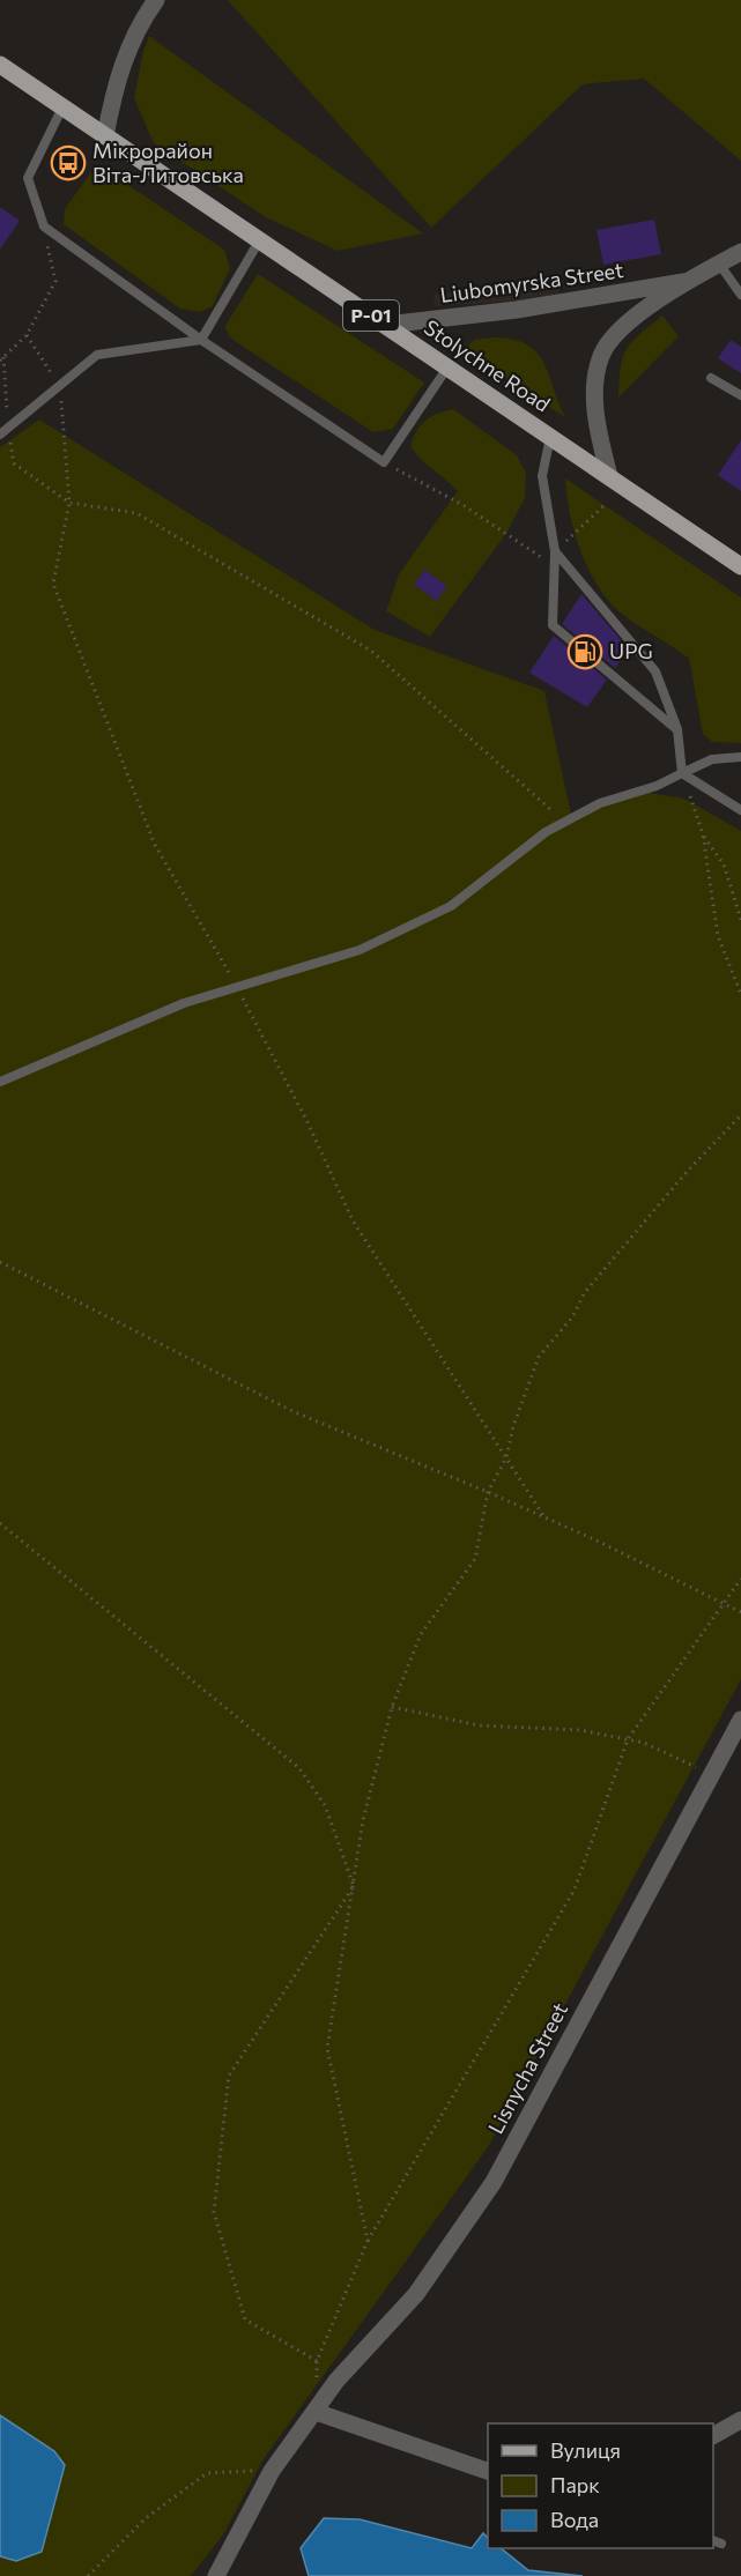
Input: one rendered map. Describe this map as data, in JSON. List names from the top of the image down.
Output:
{
  "streets": {
    "main road": ["Р-01", "Stolychne Road"],
    "street": ["Liubomyrska Street", "Lisnycha Street"]
  },
  "crossings": [
    ["Liubomyrska Street", "Stolychne Road"]
  ],
  "places": {
    "bus stop": ["Мікрорайон Віта-Литовська"],
    "fuel station": ["UPG"]
  },
  "legend": ["Вулиця", "Парк", "Вода"]
}
